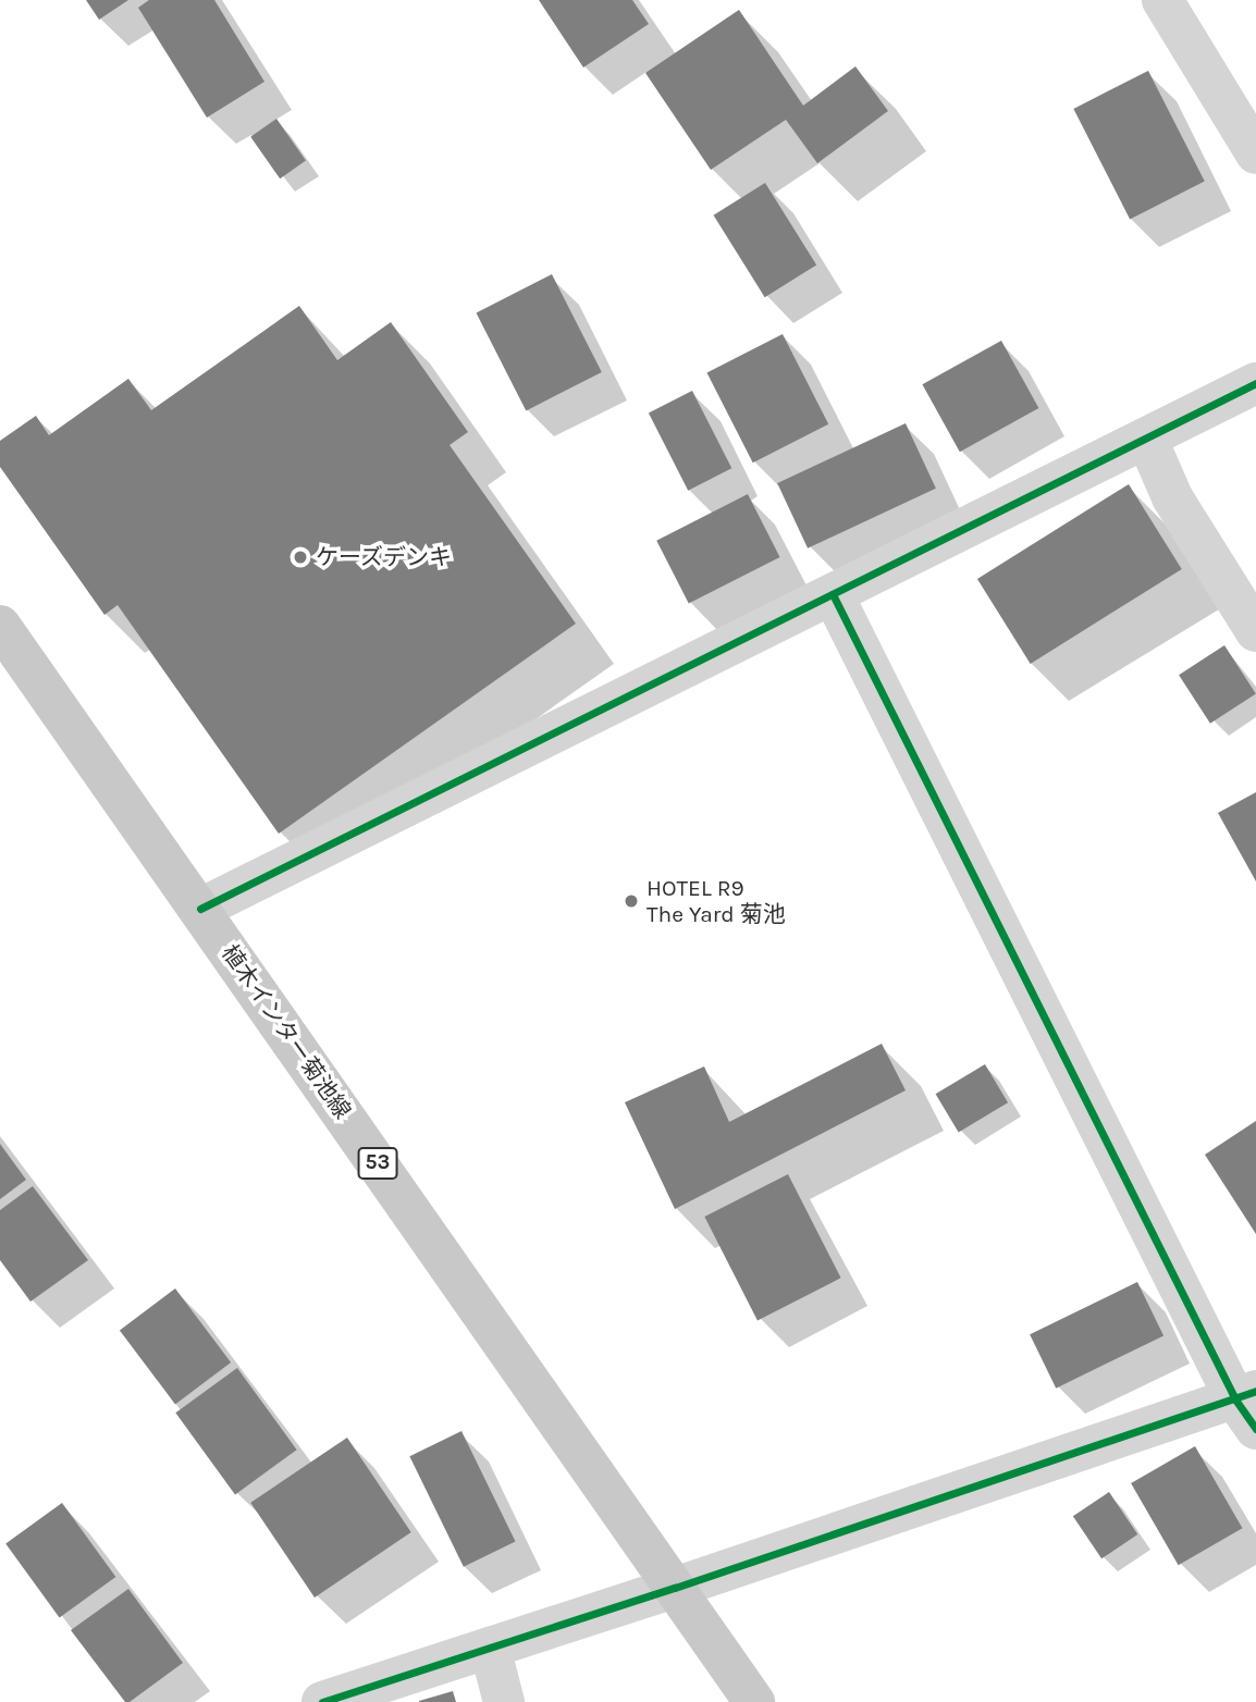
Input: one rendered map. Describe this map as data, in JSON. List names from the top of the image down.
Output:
{
  "streets": {
    "main road": ["植木インター菊池線", "53"]
  },
  "places": ["ケーズデンキ", "HOTEL R9 The Yard 菊池"]
}
